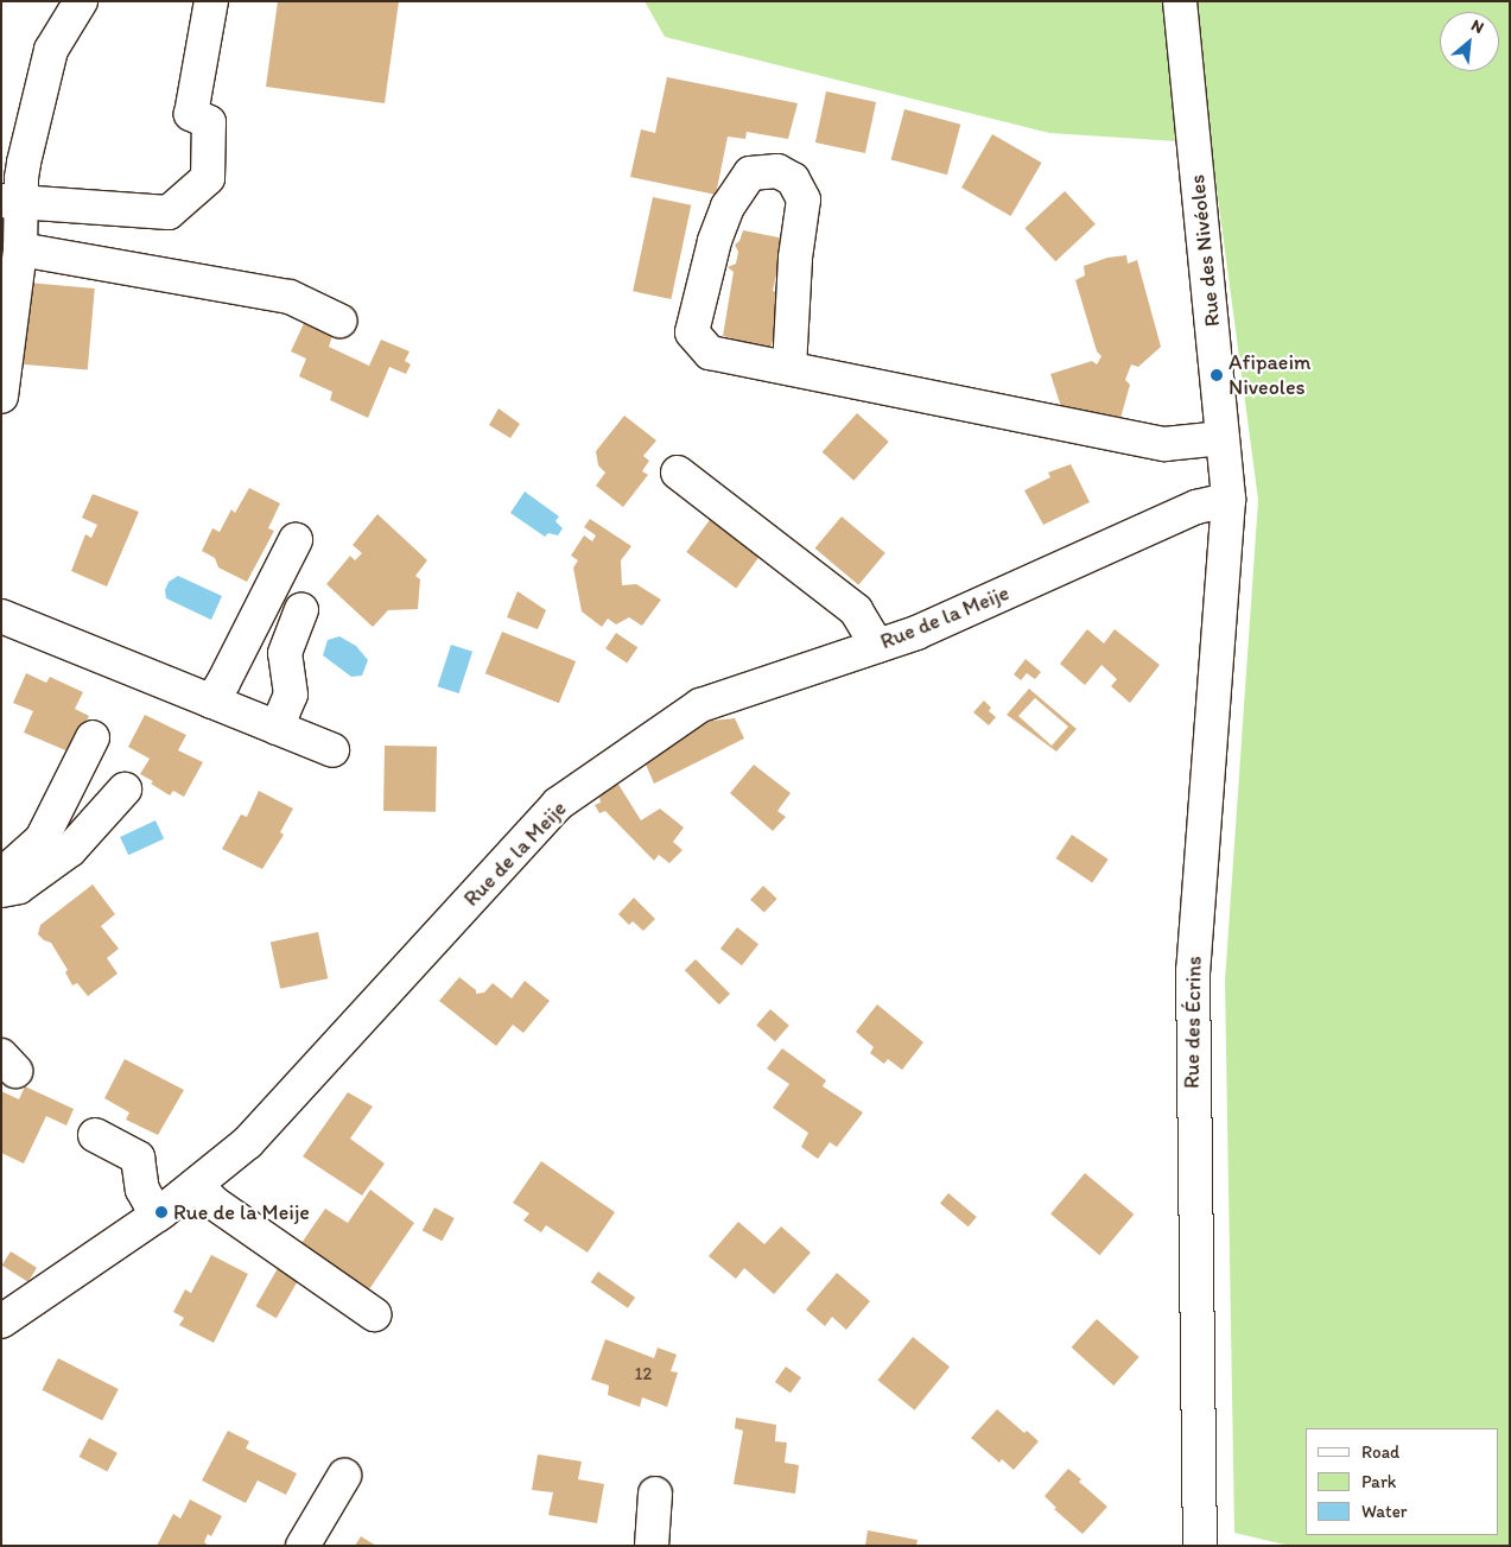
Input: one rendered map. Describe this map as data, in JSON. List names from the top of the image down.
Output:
{
  "streets": {
    "street": ["Rue des Nivéoles", "Rue de la Meije", "Rue des Écrins"]
  },
  "crossings": [
    ["Rue des Nivéoles", "Rue de la Meije"],
    ["Rue des Nivéoles", "Rue des Écrins"],
    ["Rue de la Meije", "Rue des Écrins"]
  ],
  "places": ["Afipaeim Niveoles", "Rue de la Meije"],
  "house_numbers": ["12"],
  "legend": ["Road", "Park", "Water"],
  "north": "top right"
}
